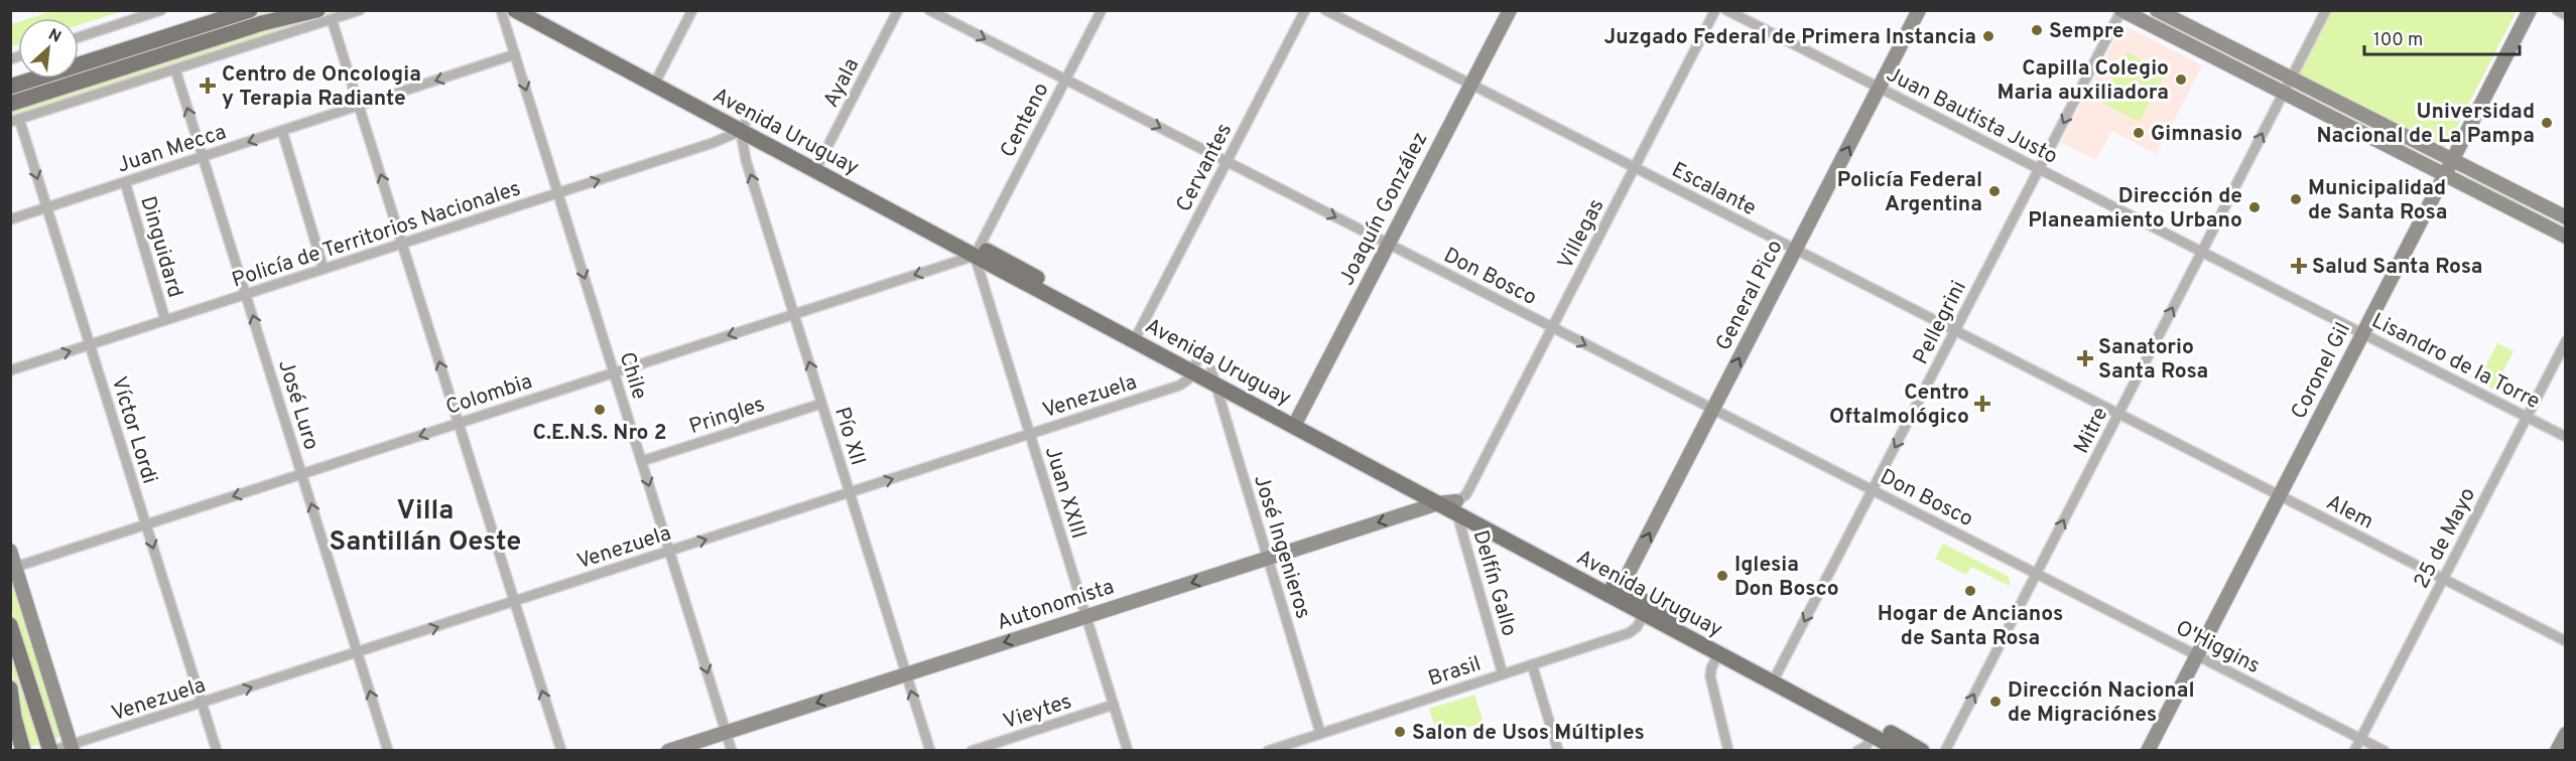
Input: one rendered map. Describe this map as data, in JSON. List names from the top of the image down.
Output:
{
  "streets": {
    "main road": ["Avenida Uruguay"],
    "street": [
      "Ayala",
      "Juan Bautista Justo",
      "Centeno",
      "Juan Mecca",
      "Cervantes",
      "Escalante",
      "Joaquín González",
      "Policía de Territorios Nacionales",
      "Villegas",
      "Dinguidard",
      "Don Bosco",
      "General Pico",
      "Pellegrini",
      "Lisandro de la Torre",
      "Coronel Gil",
      "Chile",
      "Colombia",
      "Venezuela",
      "José Luro",
      "Pringles",
      "Víctor Lordi",
      "Mitre",
      "Pío XII",
      "Juan XXIII",
      "Alem",
      "25 de Mayo",
      "José Ingenieros",
      "Delfín Gallo",
      "Autonomista",
      "O'Higgins",
      "Brasil",
      "Vieytes"
    ]
  },
  "crossings": [
    ["Ayala", "Avenida Uruguay"],
    ["Juan Bautista Justo", "General Pico"],
    ["Juan Bautista Justo", "Pellegrini"],
    ["Juan Bautista Justo", "Lisandro de la Torre"],
    ["Juan Bautista Justo", "Mitre"],
    ["Centeno", "Avenida Uruguay"],
    ["Centeno", "Don Bosco"],
    ["Centeno", "Colombia"],
    ["Centeno", "Juan XXIII"],
    ["Avenida Uruguay", "Cervantes"],
    ["Avenida Uruguay", "Joaquín González"],
    ["Avenida Uruguay", "Policía de Territorios Nacionales"],
    ["Avenida Uruguay", "Villegas"],
    ["Avenida Uruguay", "General Pico"],
    ["Avenida Uruguay", "Pellegrini"],
    ["Avenida Uruguay", "Colombia"],
    ["Avenida Uruguay", "Venezuela"],
    ["Avenida Uruguay", "Pío XII"],
    ["Avenida Uruguay", "Juan XXIII"],
    ["Avenida Uruguay", "José Ingenieros"],
    ["Avenida Uruguay", "Delfín Gallo"],
    ["Avenida Uruguay", "Autonomista"],
    ["Avenida Uruguay", "Brasil"],
    ["Juan Mecca", "Dinguidard"],
    ["Juan Mecca", "Chile"],
    ["Juan Mecca", "José Luro"],
    ["Juan Mecca", "Víctor Lordi"],
    ["Cervantes", "Don Bosco"],
    ["Escalante", "Joaquín González"],
    ["Escalante", "Villegas"],
    ["Escalante", "General Pico"],
    ["Escalante", "Pellegrini"],
    ["Escalante", "Mitre"],
    ["Escalante", "Alem"],
    ["Joaquín González", "Don Bosco"],
    ["Policía de Territorios Nacionales", "Dinguidard"],
    ["Policía de Territorios Nacionales", "Chile"],
    ["Policía de Territorios Nacionales", "José Luro"],
    ["Policía de Territorios Nacionales", "Víctor Lordi"],
    ["Policía de Territorios Nacionales", "Pío XII"],
    ["Villegas", "Don Bosco"],
    ["Villegas", "Delfín Gallo"],
    ["Don Bosco", "General Pico"],
    ["Don Bosco", "Pellegrini"],
    ["Don Bosco", "Mitre"],
    ["Don Bosco", "O'Higgins"],
    ["Lisandro de la Torre", "Coronel Gil"],
    ["Lisandro de la Torre", "Mitre"],
    ["Lisandro de la Torre", "25 de Mayo"],
    ["Coronel Gil", "Alem"],
    ["Coronel Gil", "O'Higgins"],
    ["Chile", "Colombia"],
    ["Chile", "Venezuela"],
    ["Chile", "Pringles"],
    ["Chile", "Autonomista"],
    ["Colombia", "José Luro"],
    ["Colombia", "Víctor Lordi"],
    ["Colombia", "Pío XII"],
    ["Colombia", "Juan XXIII"],
    ["Venezuela", "José Luro"],
    ["Venezuela", "Víctor Lordi"],
    ["Venezuela", "Pío XII"],
    ["Venezuela", "Juan XXIII"],
    ["Pringles", "Pío XII"],
    ["Mitre", "Alem"],
    ["Mitre", "O'Higgins"],
    ["Pío XII", "Autonomista"],
    ["Juan XXIII", "Autonomista"],
    ["Juan XXIII", "Vieytes"],
    ["Alem", "25 de Mayo"],
    ["25 de Mayo", "O'Higgins"],
    ["José Ingenieros", "Autonomista"],
    ["José Ingenieros", "Brasil"],
    ["Delfín Gallo", "Brasil"]
  ],
  "one_way": [
    "Juan Mecca",
    "Policía de Territorios Nacionales",
    "Don Bosco",
    "General Pico",
    "Pellegrini",
    "Chile",
    "Colombia",
    "Venezuela",
    "José Luro",
    "Víctor Lordi",
    "Mitre",
    "Pío XII",
    "Autonomista"
  ],
  "districts": ["Villa Santillán Oeste"],
  "places": {
    "other": [
      "Sempre",
      "Juzgado Federal de Primera Instancia",
      "Capilla Colegio Maria auxiliadora",
      "Universidad Nacional de La Pampa",
      "Gimnasio",
      "Policía Federal Argentina",
      "Municipalidad de Santa Rosa",
      "Dirección de Planeamiento Urbano",
      "C.E.N.S. Nro 2",
      "Iglesia Don Bosco",
      "Hogar de Ancianos de Santa Rosa",
      "Dirección Nacional de Migraciónes",
      "Salon de Usos Múltiples"
    ],
    "health": [
      "Centro de Oncologia y Terapia Radiante",
      "Salud Santa Rosa",
      "Sanatorio Santa Rosa",
      "Centro Oftalmológico"
    ]
  },
  "scale_bar": "100 m",
  "north": "top right"
}
